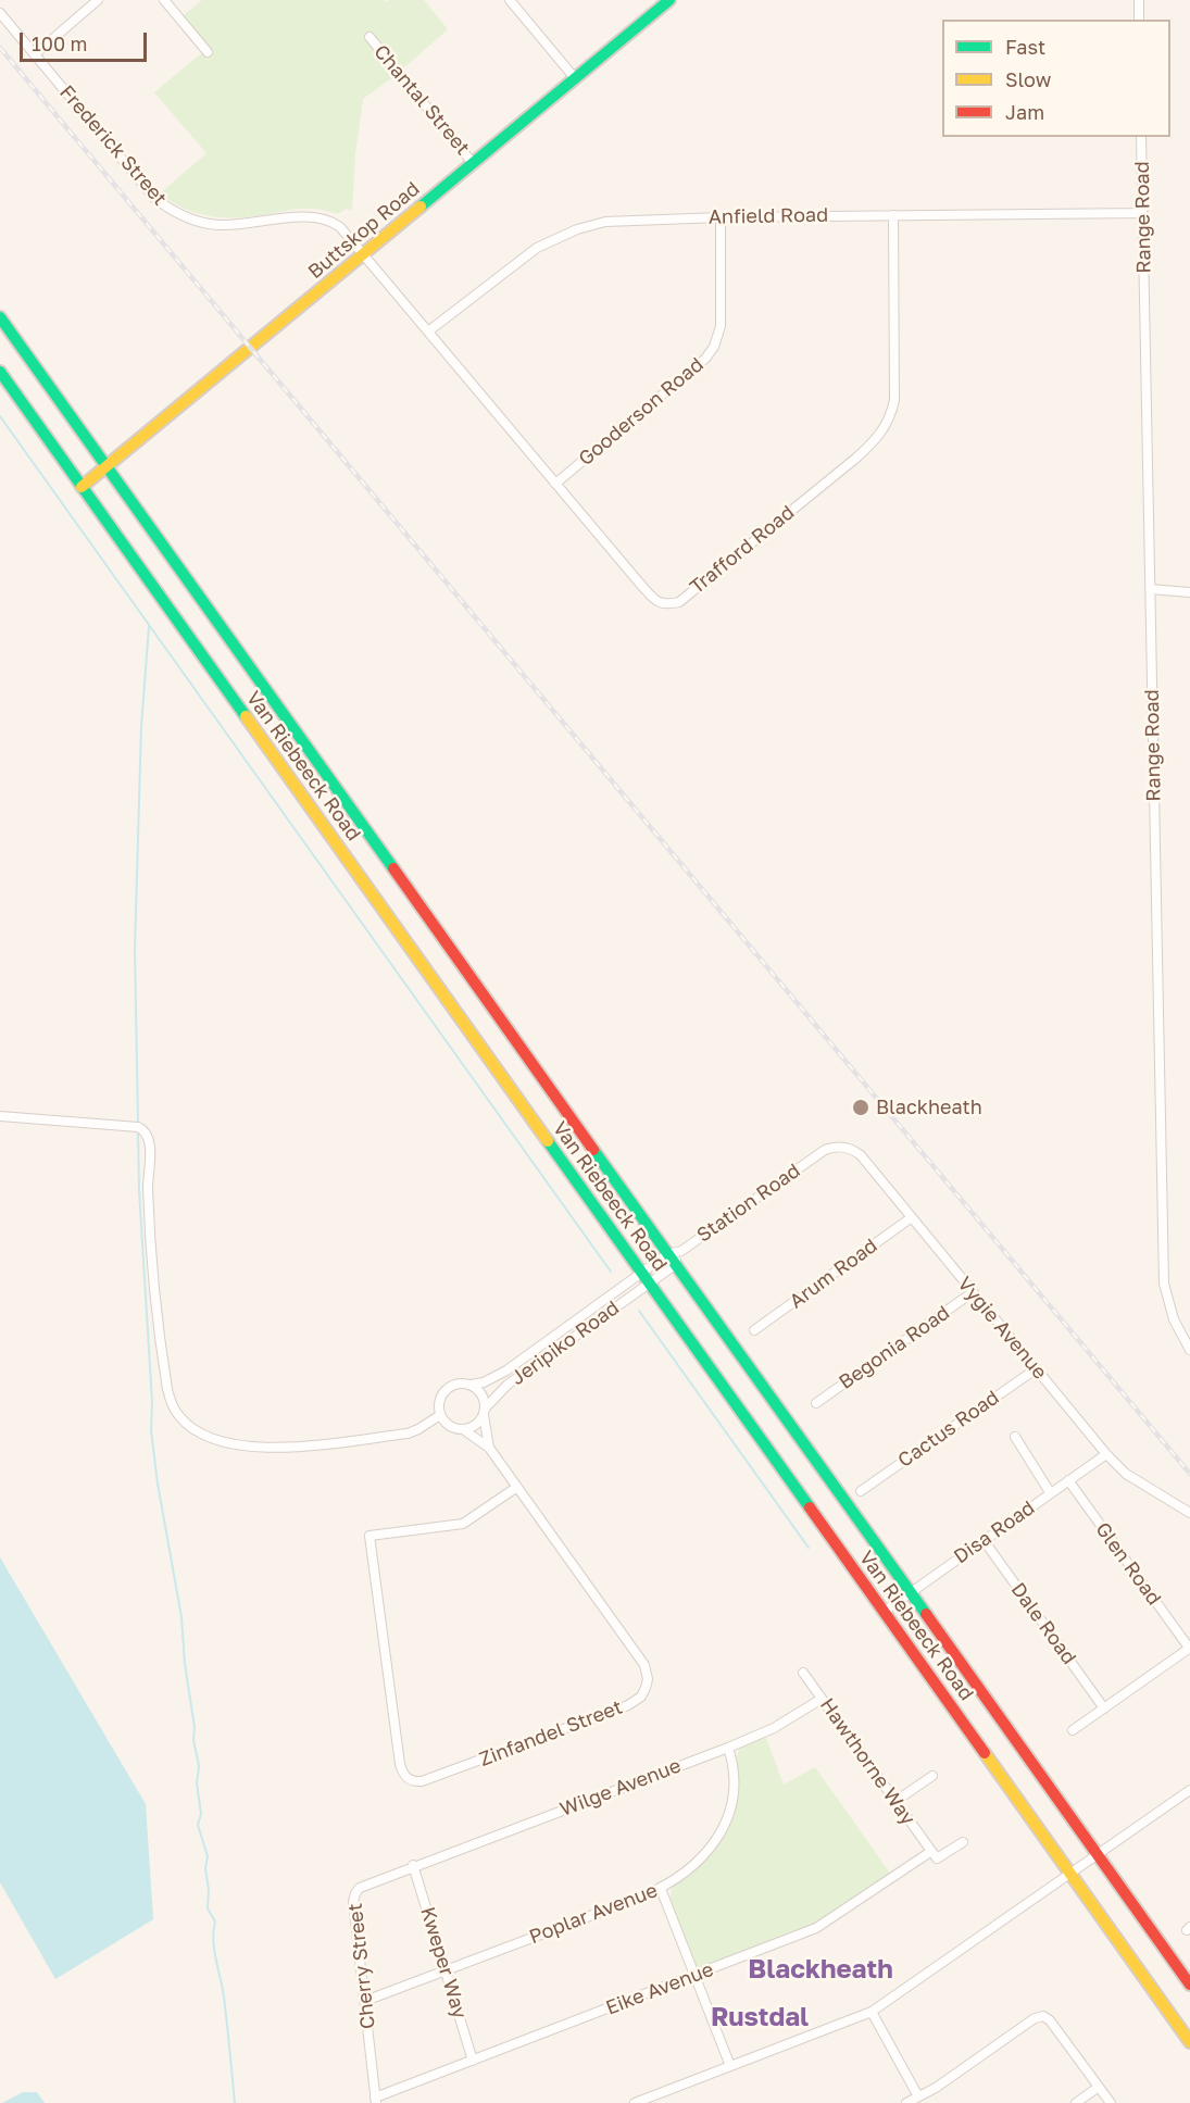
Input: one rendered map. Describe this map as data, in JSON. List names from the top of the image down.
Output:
{
  "streets": {
    "main road": ["Buttskop Road", "Van Riebeeck Road"],
    "street": [
      "Chantal Street",
      "Frederick Street",
      "Anfield Road",
      "Range Road",
      "Gooderson Road",
      "Trafford Road",
      "Station Road",
      "Arum Road",
      "Vygie Avenue",
      "Jeripiko Road",
      "Begonia Road",
      "Cactus Road",
      "Disa Road",
      "Glen Road",
      "Dale Road",
      "Zinfandel Street",
      "Hawthorne Way",
      "Wilge Avenue",
      "Poplar Avenue",
      "Kweper Way",
      "Cherry Street",
      "Eike Avenue"
    ]
  },
  "crossings": [
    ["Chantal Street", "Buttskop Road"],
    ["Frederick Street", "Trafford Road"],
    ["Anfield Road", "Range Road"],
    ["Anfield Road", "Gooderson Road"],
    ["Anfield Road", "Trafford Road"],
    ["Buttskop Road", "Trafford Road"],
    ["Buttskop Road", "Van Riebeeck Road"],
    ["Gooderson Road", "Trafford Road"],
    ["Van Riebeeck Road", "Station Road"],
    ["Van Riebeeck Road", "Jeripiko Road"],
    ["Van Riebeeck Road", "Disa Road"],
    ["Station Road", "Vygie Avenue"],
    ["Station Road", "Jeripiko Road"],
    ["Arum Road", "Vygie Avenue"],
    ["Vygie Avenue", "Begonia Road"],
    ["Vygie Avenue", "Cactus Road"],
    ["Vygie Avenue", "Disa Road"],
    ["Jeripiko Road", "Zinfandel Street"],
    ["Disa Road", "Glen Road"],
    ["Disa Road", "Dale Road"],
    ["Hawthorne Way", "Wilge Avenue"],
    ["Hawthorne Way", "Eike Avenue"],
    ["Wilge Avenue", "Poplar Avenue"],
    ["Wilge Avenue", "Kweper Way"],
    ["Wilge Avenue", "Cherry Street"],
    ["Poplar Avenue", "Kweper Way"],
    ["Poplar Avenue", "Cherry Street"],
    ["Kweper Way", "Cherry Street"],
    ["Kweper Way", "Eike Avenue"],
    ["Cherry Street", "Eike Avenue"]
  ],
  "districts": ["Blackheath", "Rustdal"],
  "places": ["Blackheath"],
  "legend": ["Fast", "Slow", "Jam"],
  "scale_bar": "100 m"
}
